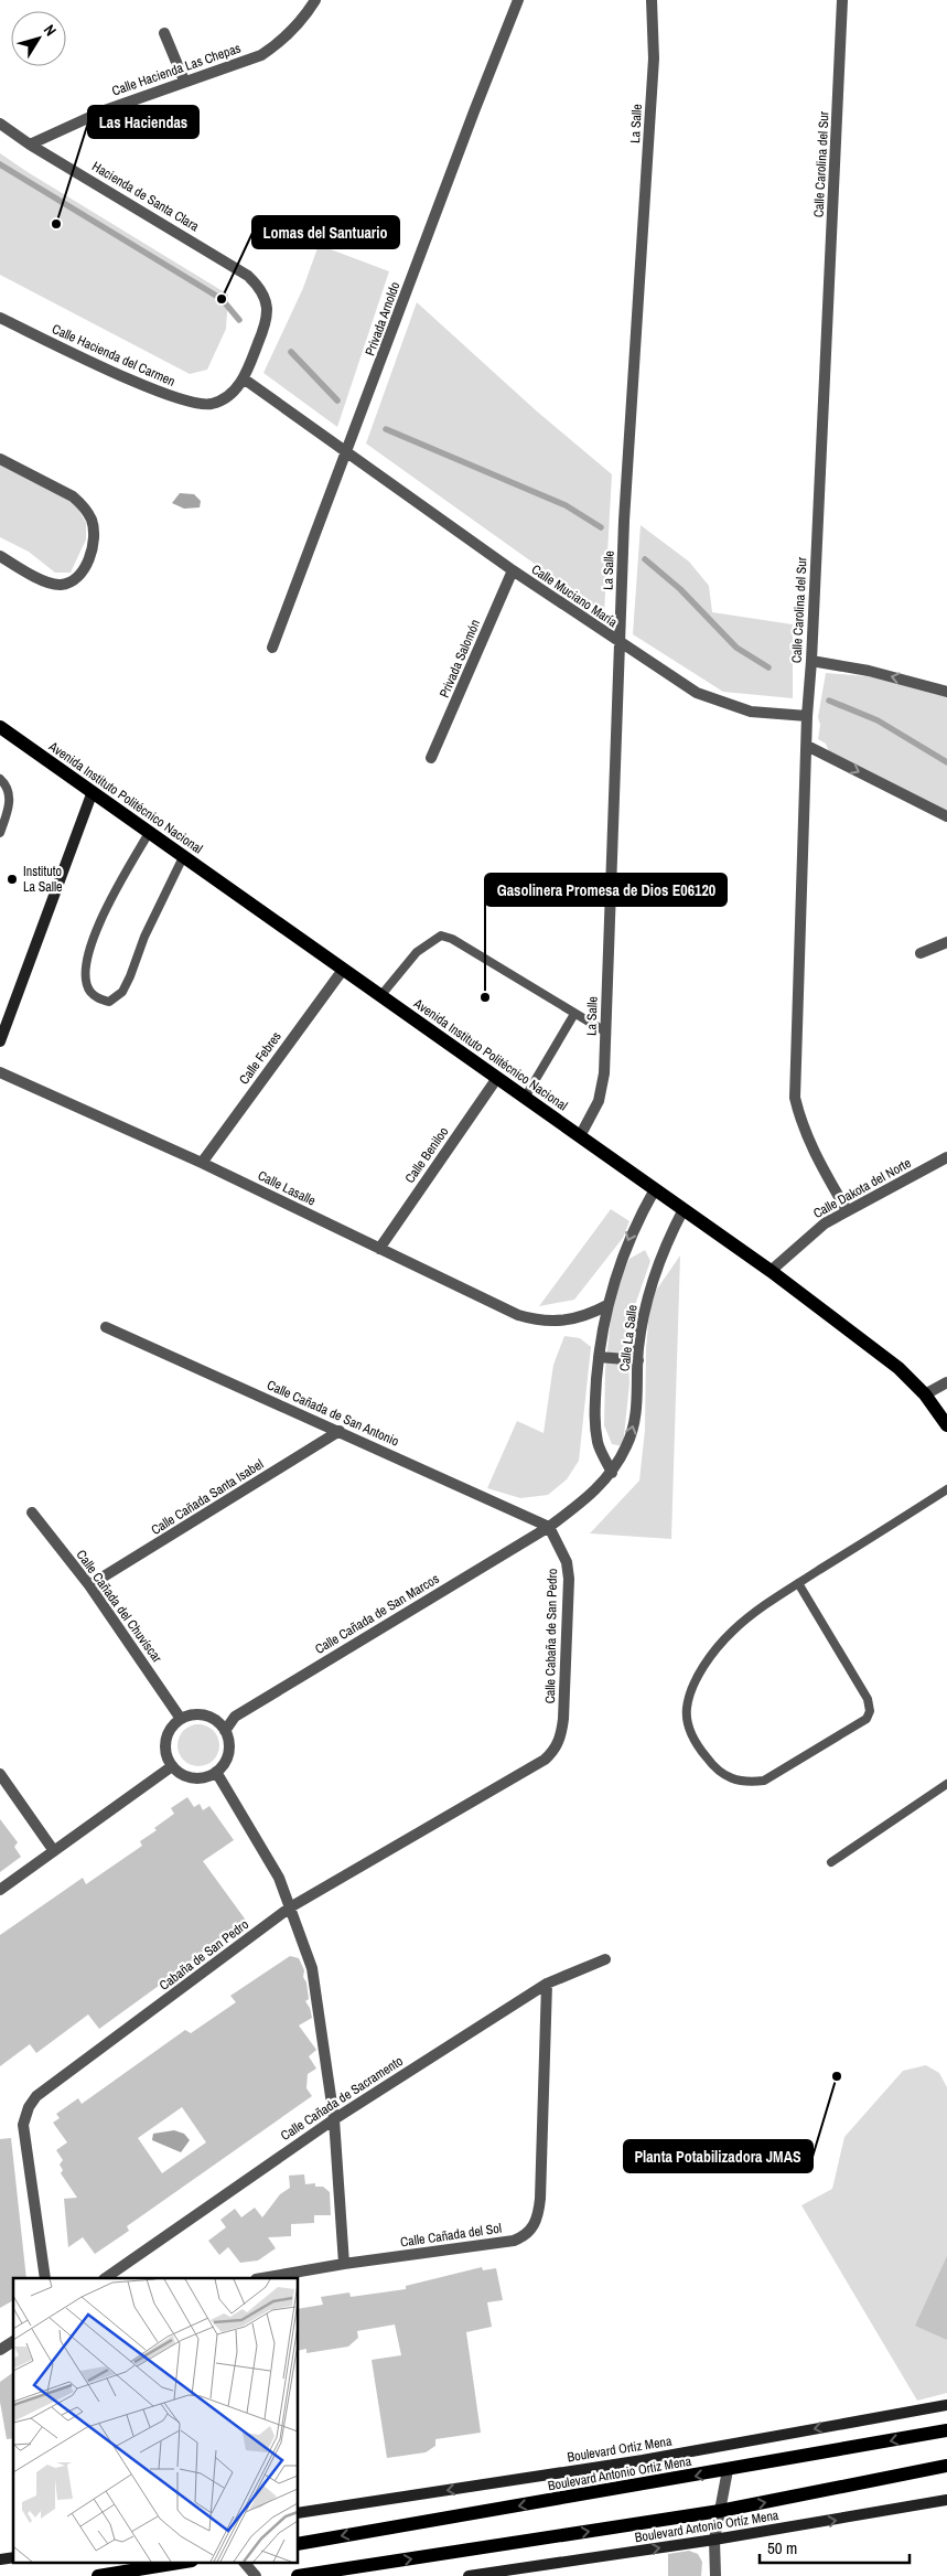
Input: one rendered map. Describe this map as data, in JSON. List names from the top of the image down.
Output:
{
  "streets": {
    "main road": ["Avenida Instituto Politécnico Nacional", "Boulevard Antonio Ortiz Mena"],
    "street": [
      "Calle Hacienda Las Chepas",
      "La Salle",
      "Calle Carolina del Sur",
      "Hacienda de Santa Clara",
      "Privada Arnoldo",
      "Calle Hacienda del Carmen",
      "Calle Muciano María",
      "Privada Salomón",
      "Calle Febres",
      "Calle Beniloo",
      "Calle Lasalle",
      "Calle Dakota del Norte",
      "Calle La Salle",
      "Calle Cañada de San Antonio",
      "Calle Cañada Santa Isabel",
      "Calle Cañada del Chuvíscar",
      "Calle Cañada de San Marcos",
      "Calle Cabaña de San Pedro",
      "Cabaña de San Pedro",
      "Calle Cañada de Sacramento",
      "Calle Cañada del Sol",
      "Boulevard Ortiz Mena",
      "Boulevard Antonio Ortíz Mena"
    ]
  },
  "crossings": [
    ["Calle Hacienda Las Chepas", "Hacienda de Santa Clara"],
    ["La Salle", "Calle Muciano María"],
    ["La Salle", "Avenida Instituto Politécnico Nacional"],
    ["Calle Carolina del Sur", "Calle Muciano María"],
    ["Calle Carolina del Sur", "Calle Dakota del Norte"],
    ["Hacienda de Santa Clara", "Calle Hacienda del Carmen"],
    ["Hacienda de Santa Clara", "Calle Muciano María"],
    ["Privada Arnoldo", "Calle Muciano María"],
    ["Calle Hacienda del Carmen", "Calle Muciano María"],
    ["Calle Muciano María", "Privada Salomón"],
    ["Avenida Instituto Politécnico Nacional", "Calle Febres"],
    ["Avenida Instituto Politécnico Nacional", "Calle Beniloo"],
    ["Avenida Instituto Politécnico Nacional", "Calle Dakota del Norte"],
    ["Avenida Instituto Politécnico Nacional", "Calle La Salle"],
    ["Calle Febres", "Calle Lasalle"],
    ["Calle Beniloo", "Calle Lasalle"],
    ["Calle Lasalle", "Calle La Salle"],
    ["Calle La Salle", "Calle Cañada de San Antonio"],
    ["Calle La Salle", "Calle Cañada de San Marcos"],
    ["Calle La Salle", "Calle Cabaña de San Pedro"],
    ["Calle Cañada de San Antonio", "Calle Cañada Santa Isabel"],
    ["Calle Cañada de San Antonio", "Calle Cañada de San Marcos"],
    ["Calle Cañada de San Antonio", "Calle Cabaña de San Pedro"],
    ["Calle Cañada Santa Isabel", "Calle Cañada del Chuvíscar"],
    ["Calle Cañada del Chuvíscar", "Calle Cañada de San Marcos"],
    ["Calle Cañada de San Marcos", "Calle Cabaña de San Pedro"],
    ["Calle Cabaña de San Pedro", "Cabaña de San Pedro"],
    ["Calle Cañada de Sacramento", "Calle Cañada del Sol"]
  ],
  "one_way": ["Boulevard Ortiz Mena", "Boulevard Antonio Ortíz Mena"],
  "places": [
    "Las Haciendas",
    "Lomas del Santuario",
    "Instituto La Salle",
    "Gasolinera Promesa de Dios E06120",
    "Planta Potabilizadora JMAS"
  ],
  "scale_bar": "50 m",
  "north": "top right"
}
